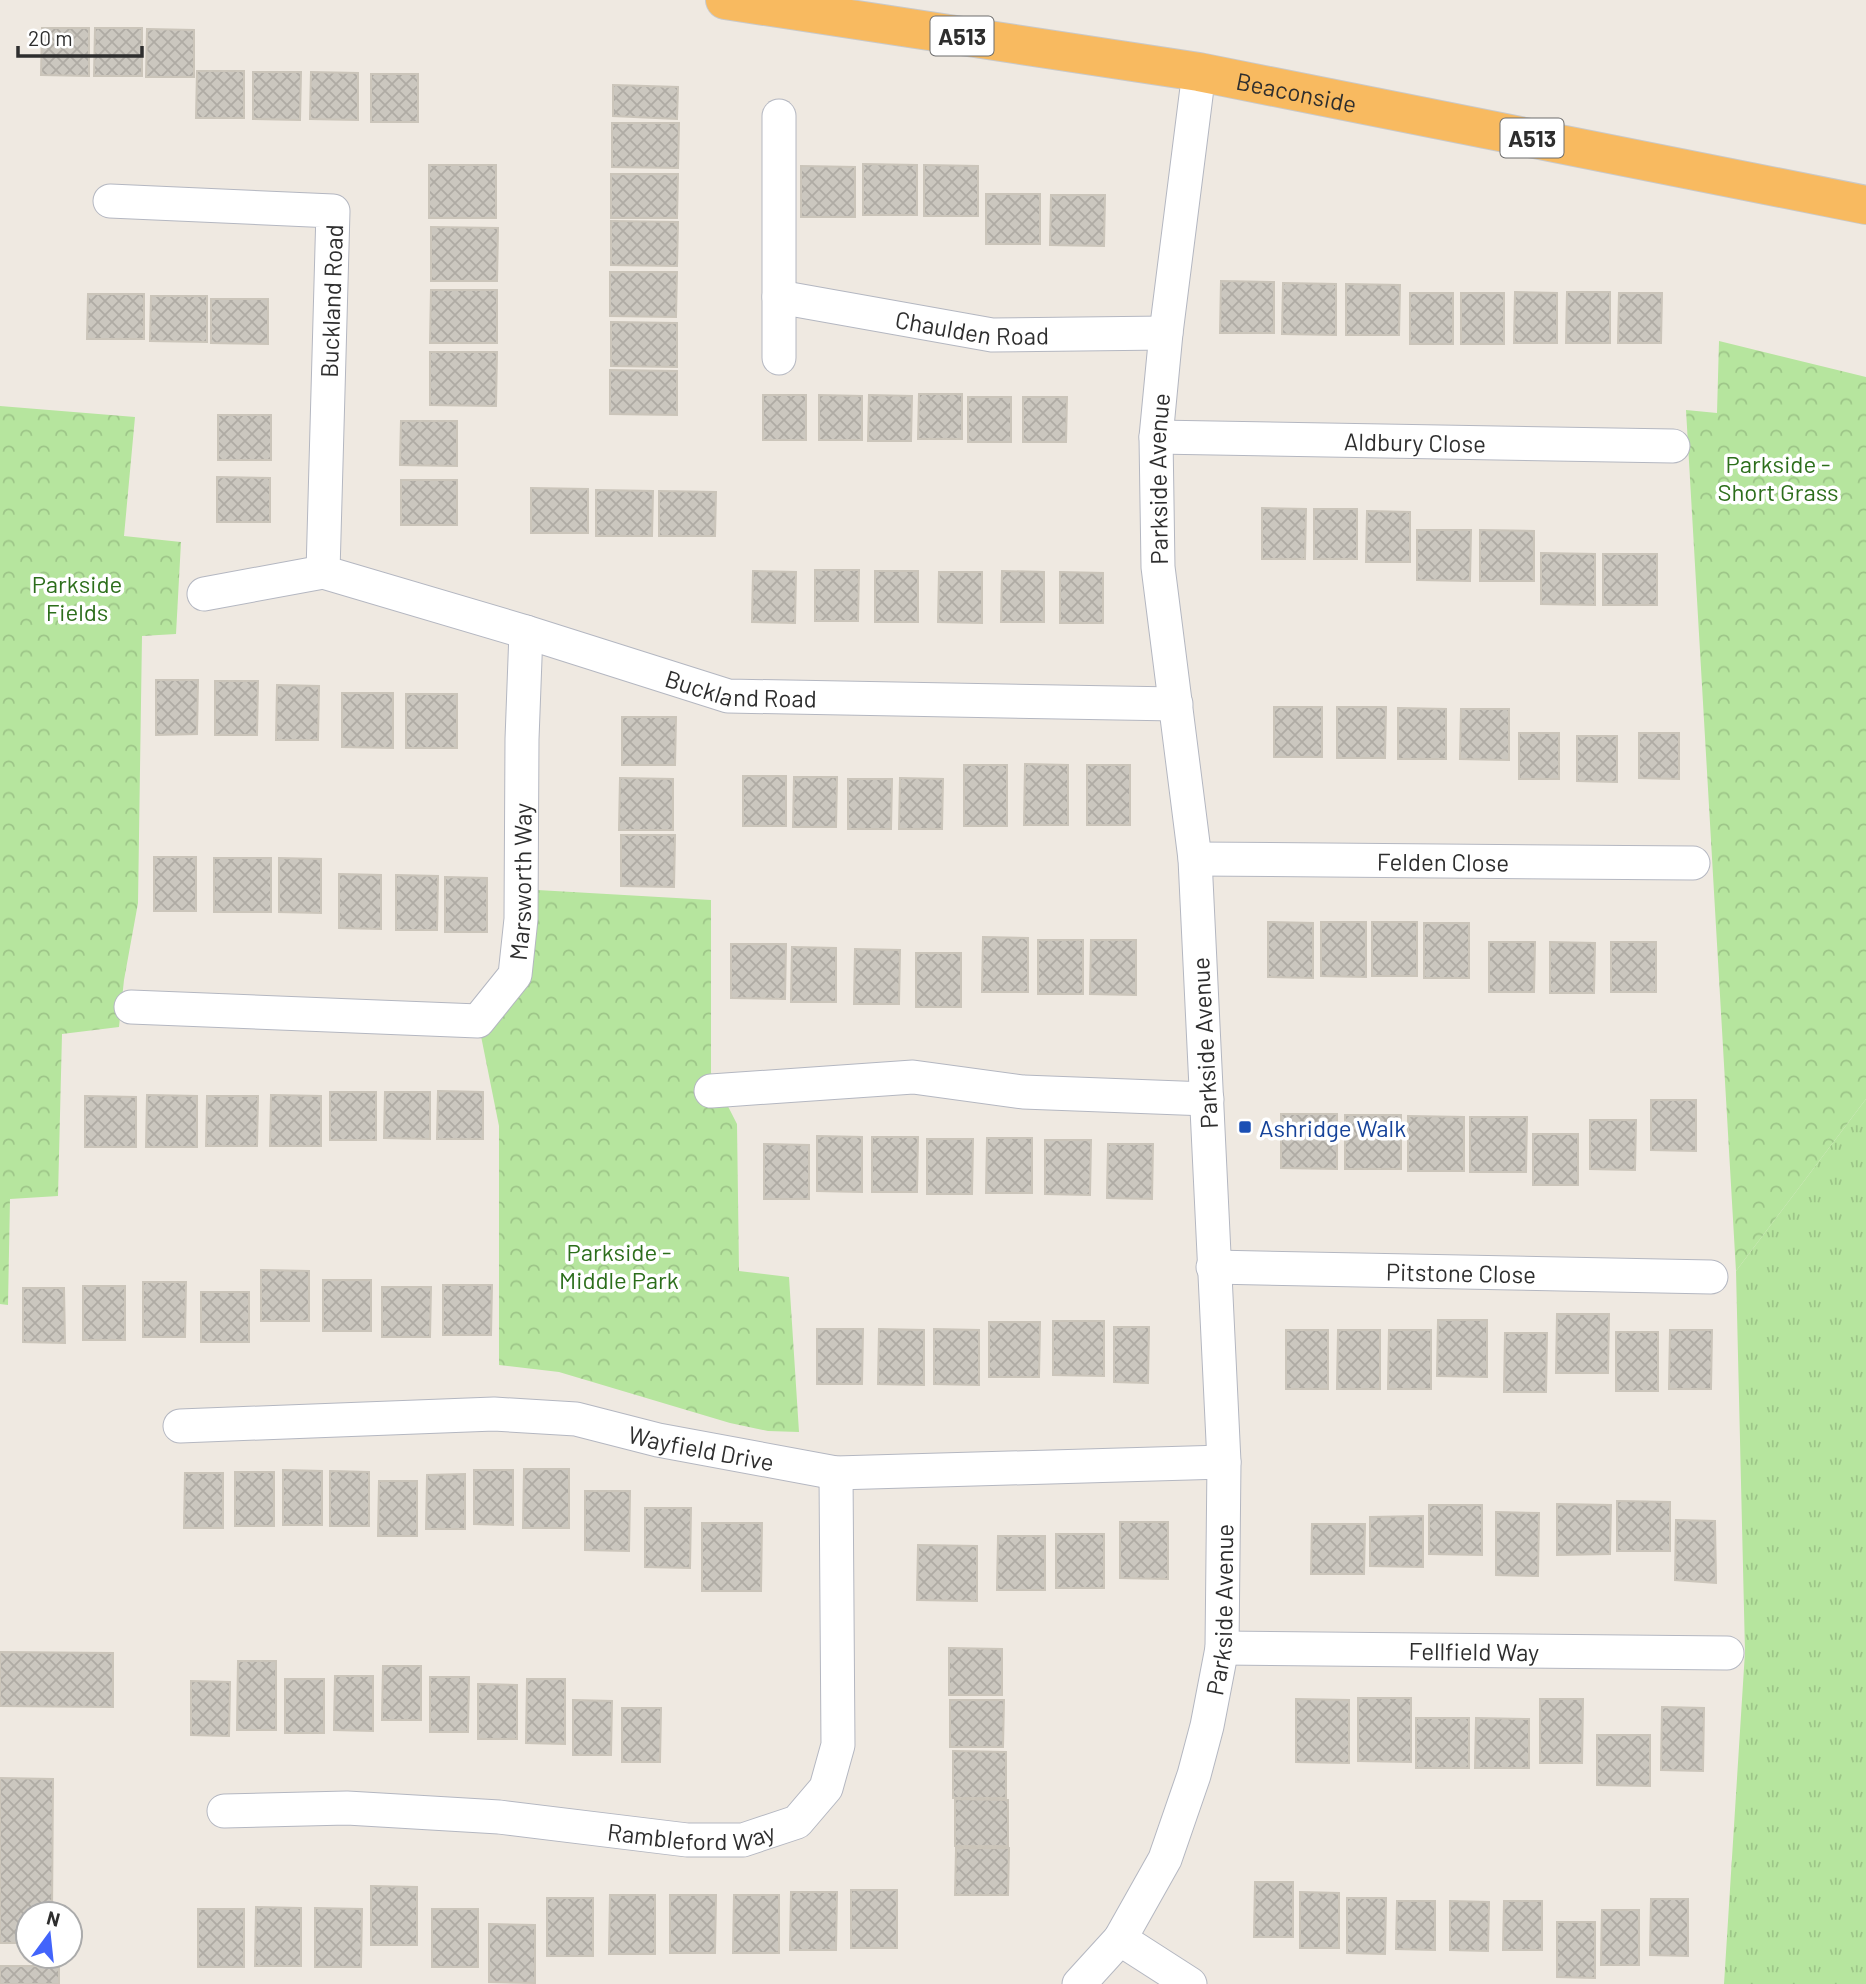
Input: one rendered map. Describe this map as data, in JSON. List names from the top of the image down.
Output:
{
  "streets": {
    "highway": ["A513", "Beaconside"],
    "street": [
      "Buckland Road",
      "Chaulden Road",
      "Aldbury Close",
      "Parkside Avenue",
      "Felden Close",
      "Marsworth Way",
      "Pitstone Close",
      "Wayfield Drive",
      "Fellfield Way",
      "Rambleford Way"
    ]
  },
  "crossings": [
    ["Beaconside", "Parkside Avenue"],
    ["Buckland Road", "Parkside Avenue"],
    ["Buckland Road", "Marsworth Way"],
    ["Chaulden Road", "Parkside Avenue"],
    ["Aldbury Close", "Parkside Avenue"],
    ["Parkside Avenue", "Felden Close"],
    ["Parkside Avenue", "Pitstone Close"],
    ["Parkside Avenue", "Wayfield Drive"],
    ["Parkside Avenue", "Fellfield Way"],
    ["Wayfield Drive", "Rambleford Way"]
  ],
  "parks": ["Parkside - Short Grass", "Parkside Fields", "Parkside - Middle Park"],
  "places": {
    "transit": ["Ashridge Walk"]
  },
  "scale_bar": "20 m",
  "north": "top"
}
